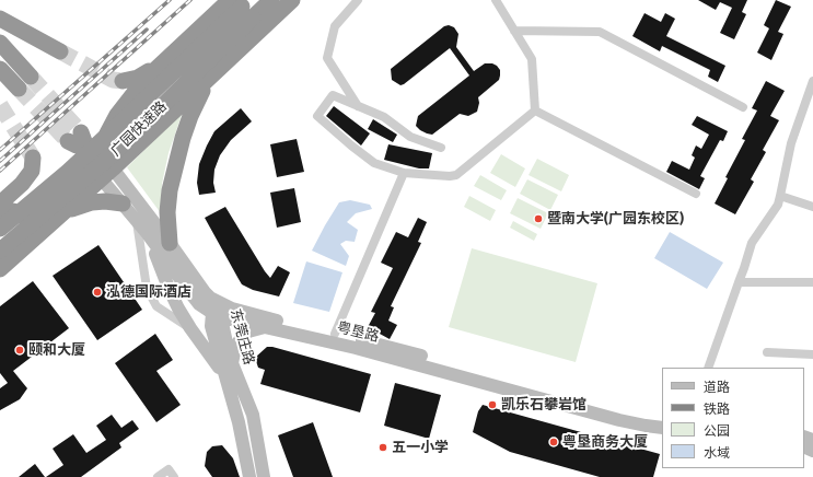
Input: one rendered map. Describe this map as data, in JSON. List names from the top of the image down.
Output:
{
  "streets": {
    "highway": ["广园快速路"],
    "main road": ["粤垦路", "东莞庄路"]
  },
  "crossings": [
    ["粤垦路", "东莞庄路"]
  ],
  "places": [
    "暨南大学(广园东校区)",
    "泓德国际酒店",
    "颐和大厦",
    "凯乐石攀岩馆",
    "粤垦商务大厦",
    "五一小学"
  ],
  "legend": [
    "道路",
    "铁路",
    "公园",
    "水域"
  ]
}
